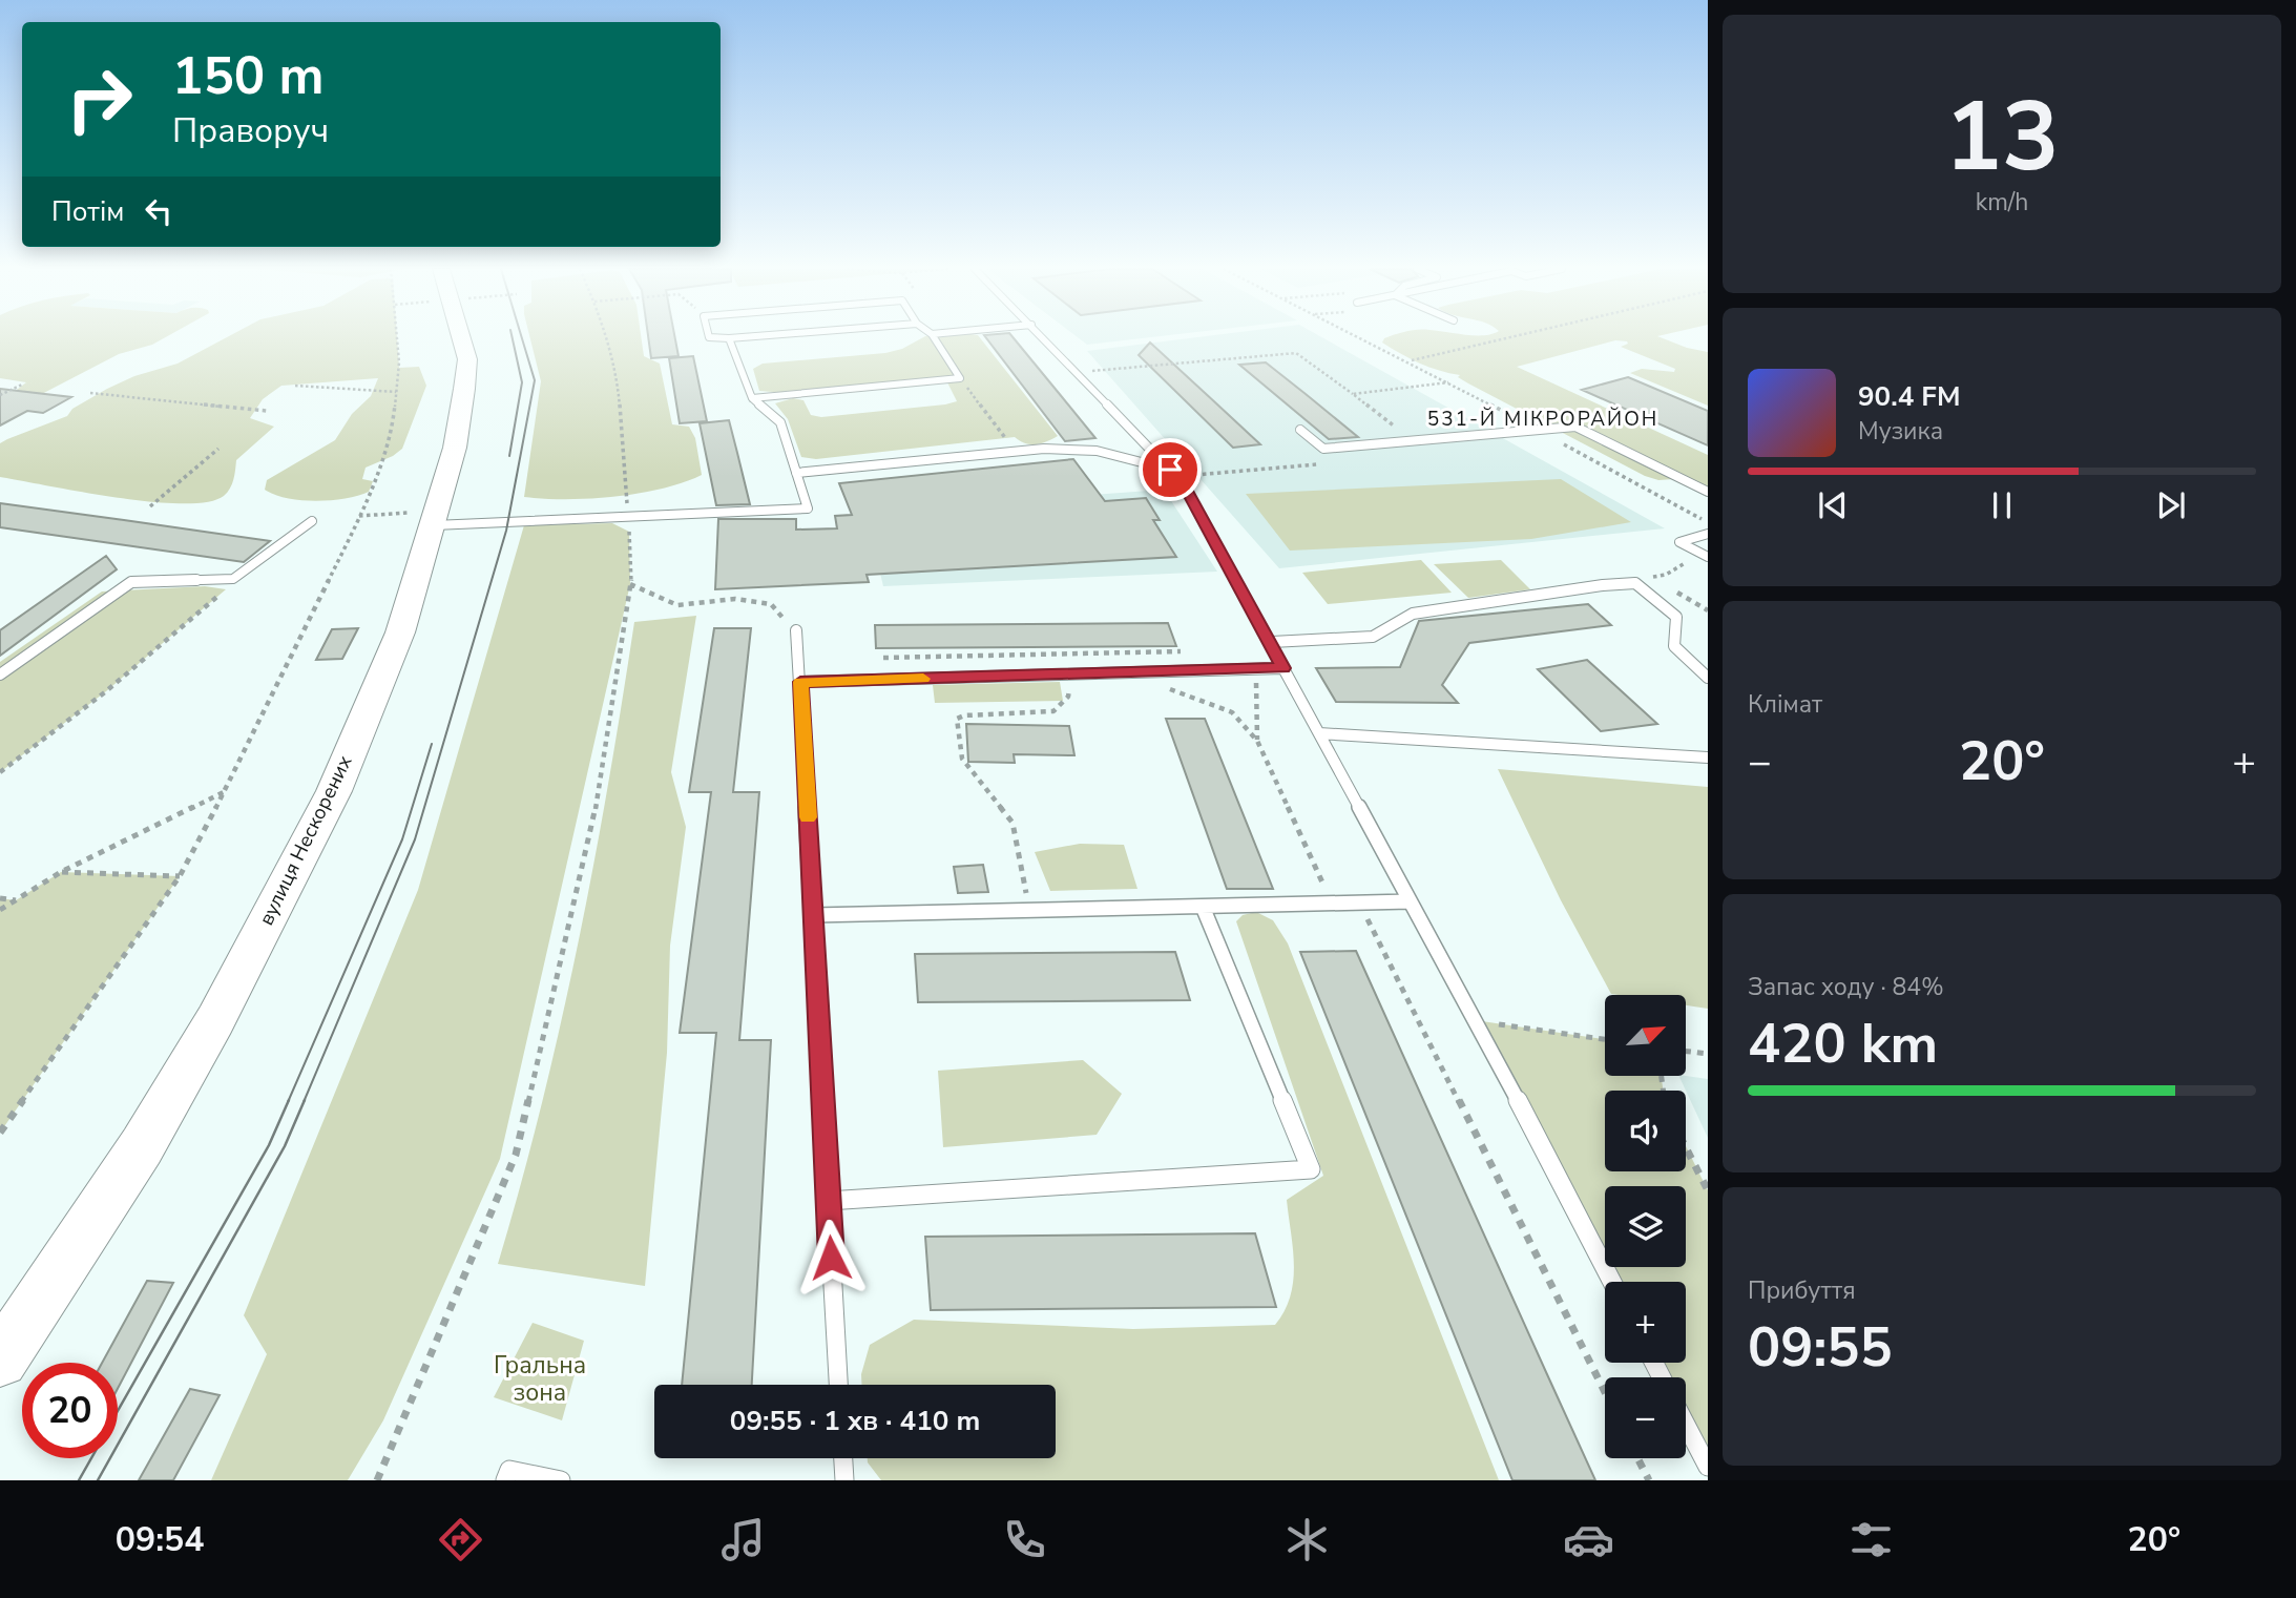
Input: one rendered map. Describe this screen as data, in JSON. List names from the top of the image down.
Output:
{
  "streets": {
    "main road": ["вулиця Нескорених"]
  },
  "districts": ["531-Й МІКРОРАЙОН"],
  "parks": ["Гральна зона"],
  "north": "top right",
  "page": {
    "tile": [
      ["13", "km/h"],
      "Клімат",
      ["Запас ходу · 84%", "420 km"],
      ["Прибуття", "09:55"]
    ],
    "turn": ["150 m", "Праворуч"],
    "then": "Потім",
    "song": ["90.4 FM", "Музика"],
    "heat": ["−", "20°", "+"],
    "map_buttons": ["+", "−"],
    "limit": "20",
    "trip": "09:55 · 1 хв · 410 m",
    "tabs": ["09:54", "20°"]
  }
}
